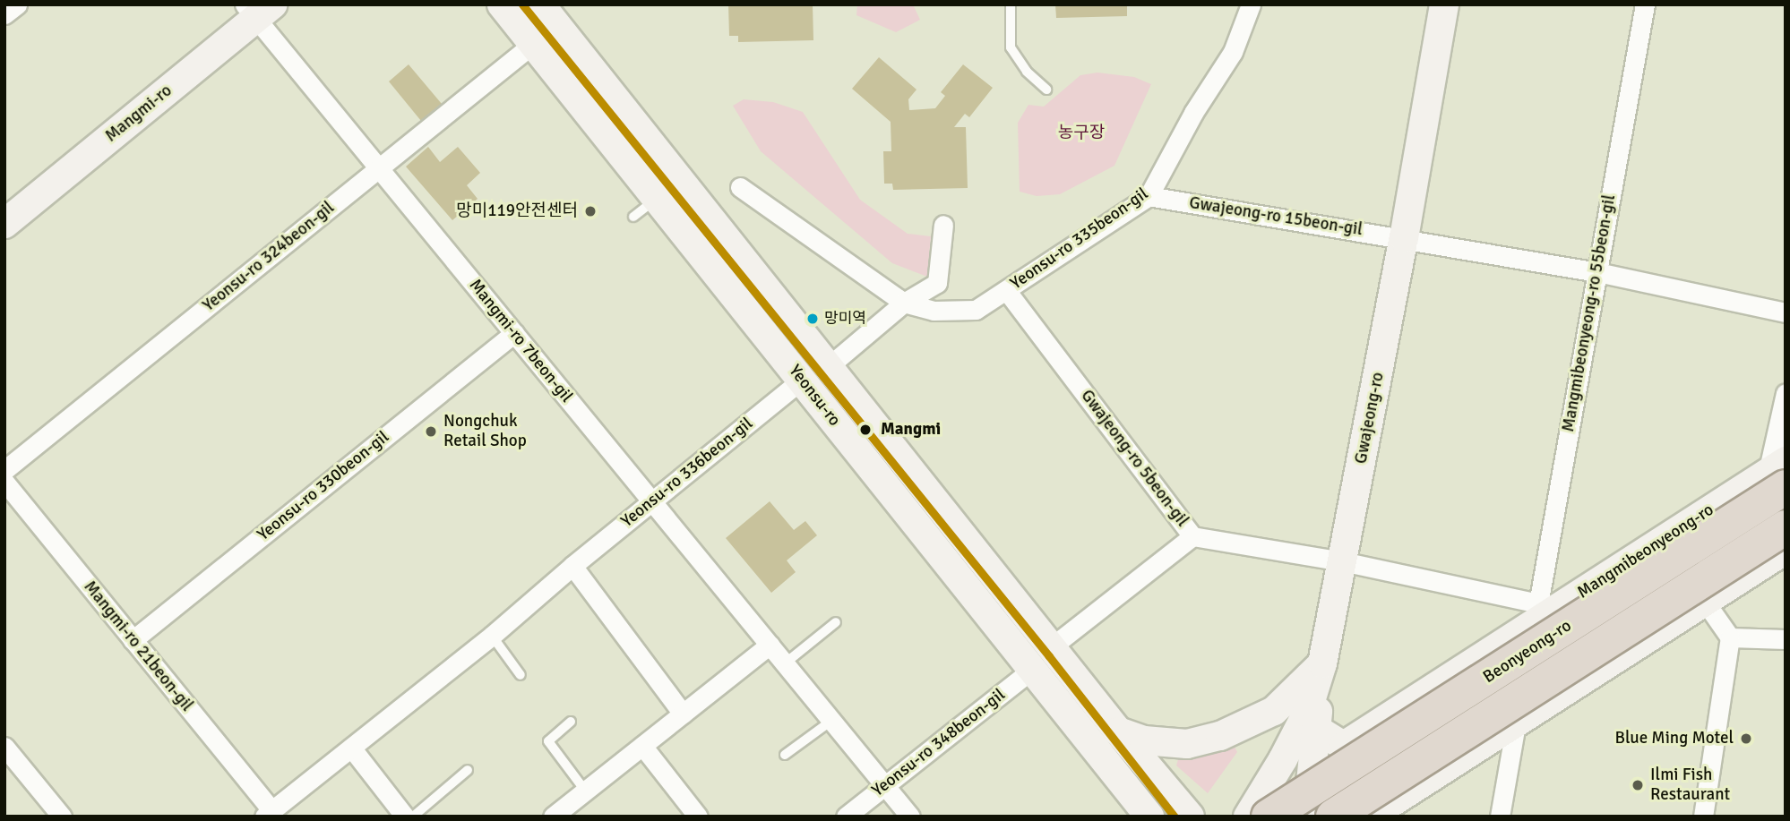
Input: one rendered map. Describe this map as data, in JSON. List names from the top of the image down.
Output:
{
  "streets": {
    "highway": ["Beonyeong-ro"],
    "main road": [
      "Mangmi-ro",
      "Yeonsu-ro",
      "Gwajeong-ro",
      "Mangmibeonyeong-ro"
    ],
    "street": [
      "Gwajeong-ro 15beon-gil",
      "Yeonsu-ro 335beon-gil",
      "Yeonsu-ro 324beon-gil",
      "Mangmibeonyeong-ro 55beon-gil",
      "Mangmi-ro 7beon-gil",
      "Gwajeong-ro 5beon-gil",
      "Yeonsu-ro 336beon-gil",
      "Yeonsu-ro 330beon-gil",
      "Mangmi-ro 21beon-gil",
      "Yeonsu-ro 348beon-gil"
    ]
  },
  "crossings": [
    ["Mangmi-ro", "Mangmi-ro 7beon-gil"],
    ["Gwajeong-ro 15beon-gil", "Yeonsu-ro 335beon-gil"],
    ["Gwajeong-ro 15beon-gil", "Mangmibeonyeong-ro 55beon-gil"],
    ["Gwajeong-ro 15beon-gil", "Gwajeong-ro"],
    ["Yeonsu-ro 335beon-gil", "Gwajeong-ro 5beon-gil"],
    ["Yeonsu-ro 324beon-gil", "Mangmi-ro 7beon-gil"],
    ["Yeonsu-ro 324beon-gil", "Yeonsu-ro"],
    ["Mangmibeonyeong-ro 55beon-gil", "Gwajeong-ro 5beon-gil"],
    ["Mangmibeonyeong-ro 55beon-gil", "Mangmibeonyeong-ro"],
    ["Mangmi-ro 7beon-gil", "Yeonsu-ro 336beon-gil"],
    ["Mangmi-ro 7beon-gil", "Yeonsu-ro 330beon-gil"],
    ["Mangmi-ro 7beon-gil", "Yeonsu-ro 348beon-gil"],
    ["Yeonsu-ro", "Yeonsu-ro 336beon-gil"],
    ["Yeonsu-ro", "Yeonsu-ro 348beon-gil"],
    ["Gwajeong-ro", "Gwajeong-ro 5beon-gil"],
    ["Gwajeong-ro 5beon-gil", "Mangmibeonyeong-ro"],
    ["Yeonsu-ro 336beon-gil", "Mangmi-ro 21beon-gil"],
    ["Yeonsu-ro 330beon-gil", "Mangmi-ro 21beon-gil"],
    ["Mangmibeonyeong-ro", "Beonyeong-ro"]
  ],
  "parks": ["농구장"],
  "places": [
    "망미119안전센터",
    "망미역",
    "Mangmi",
    "Nongchuk Retail Shop",
    "Blue Ming Motel",
    "Ilmi Fish Restaurant"
  ]
}
